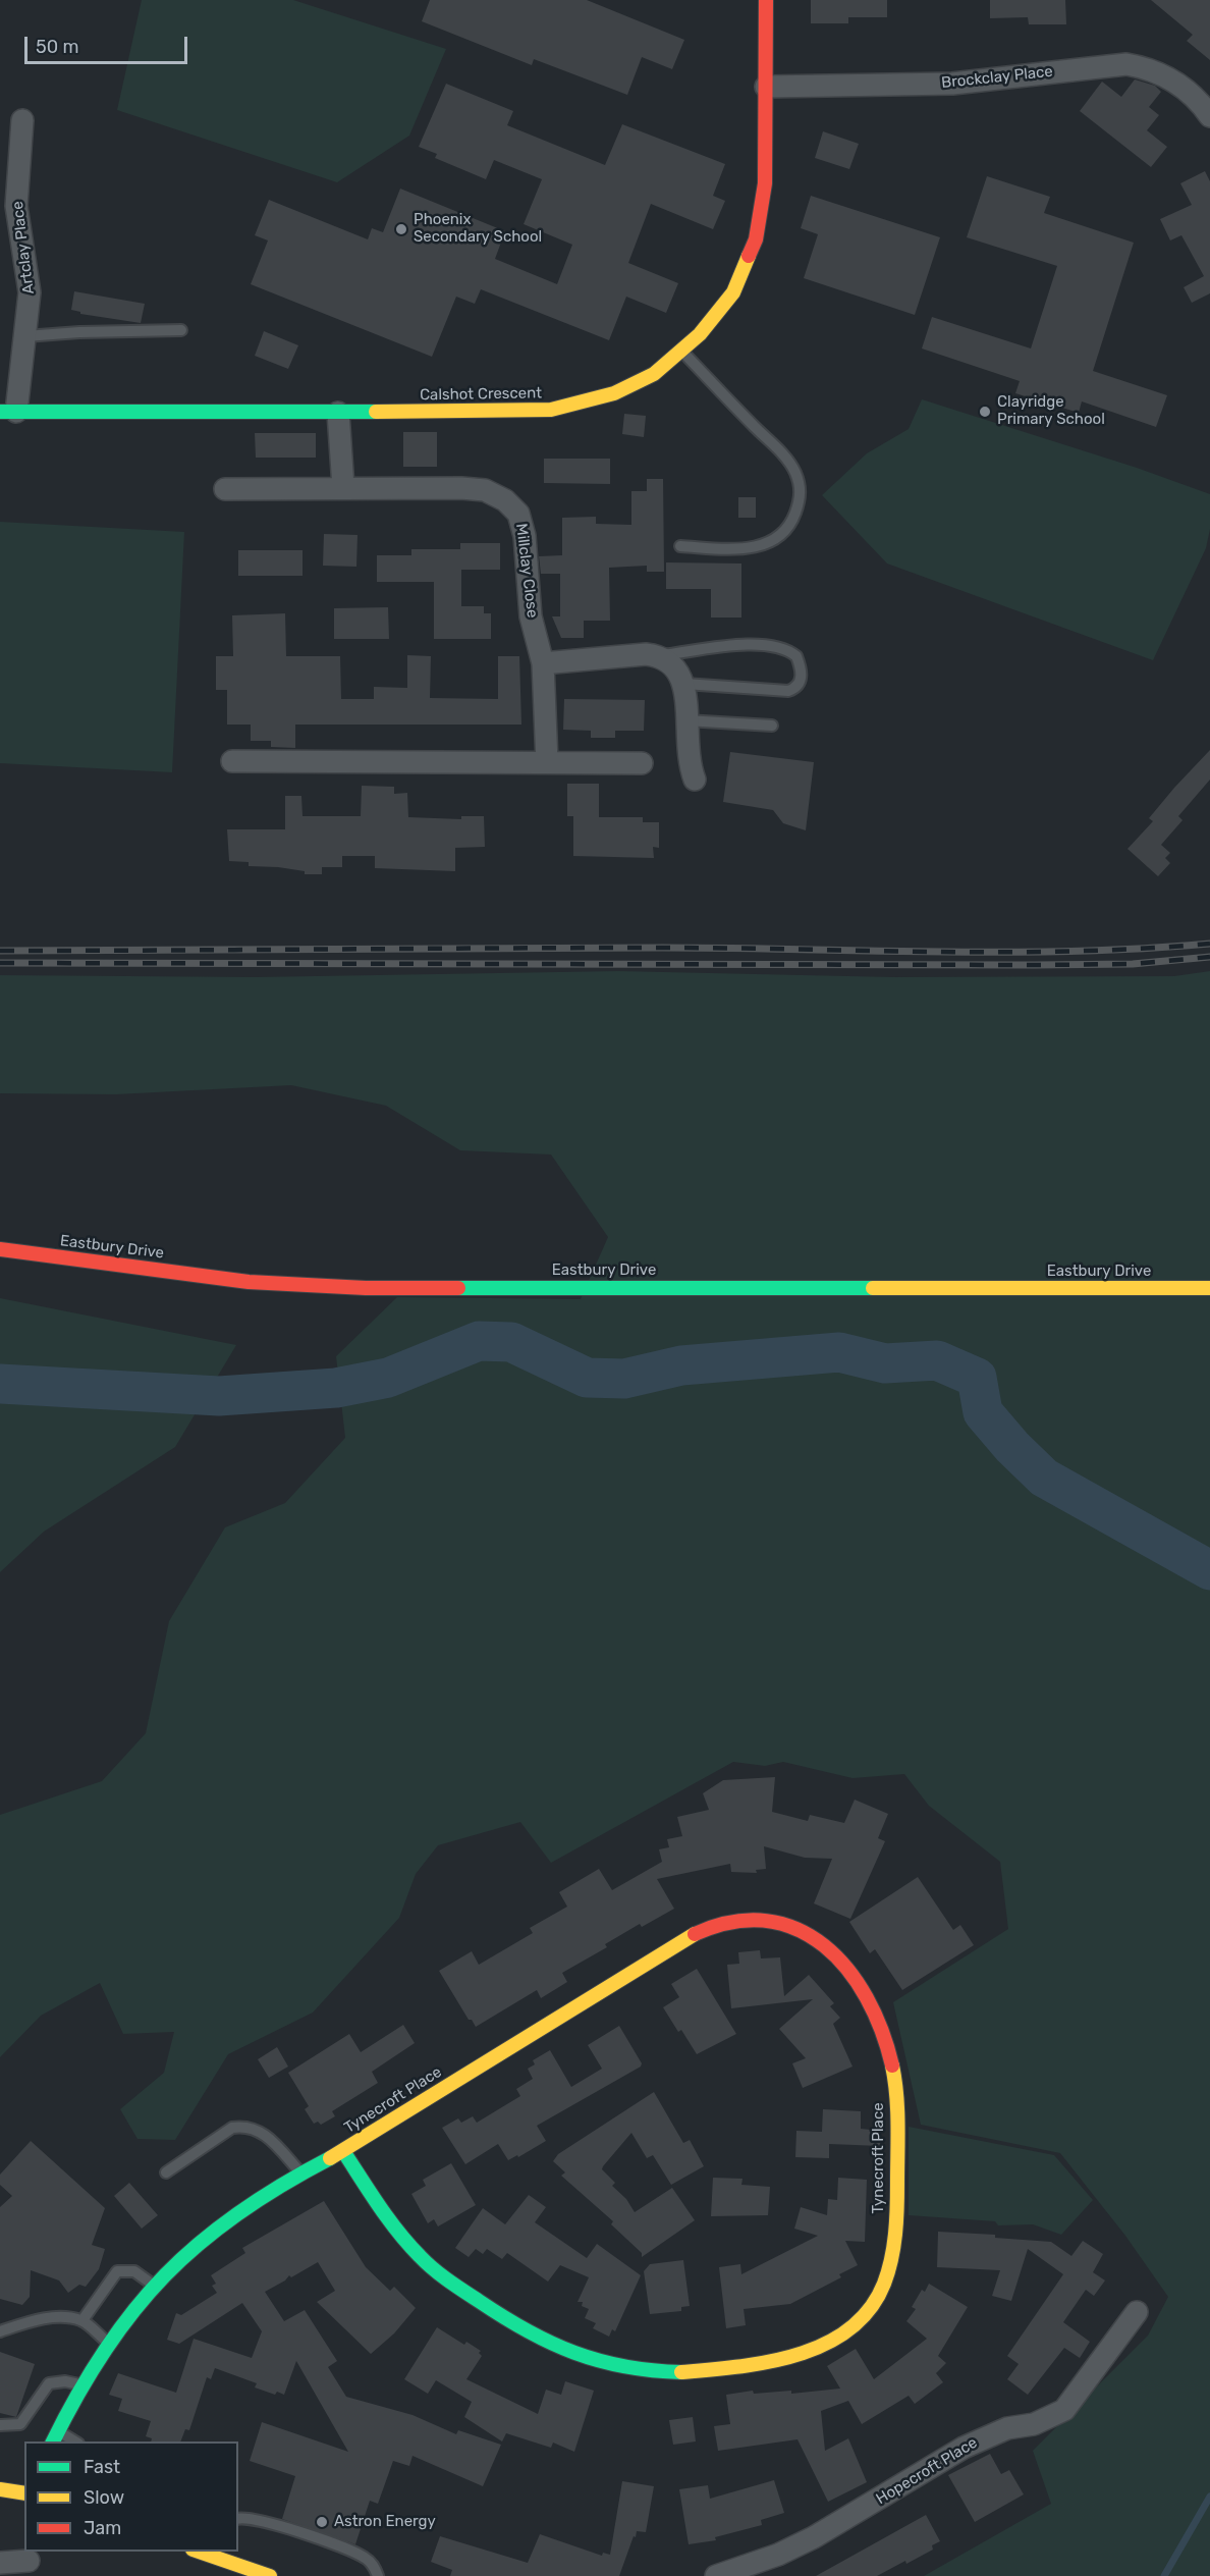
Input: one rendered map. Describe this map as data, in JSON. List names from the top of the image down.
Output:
{
  "streets": {
    "street": [
      "Brockclay Place",
      "Artclay Place",
      "Calshot Crescent",
      "Millclay Close",
      "Eastbury Drive",
      "Tynecroft Place",
      "Hopecroft Place"
    ]
  },
  "crossings": [
    ["Brockclay Place", "Calshot Crescent"],
    ["Artclay Place", "Calshot Crescent"]
  ],
  "places": ["Phoenix Secondary School", "Clayridge Primary School", "Astron Energy"],
  "legend": ["Fast", "Slow", "Jam"],
  "scale_bar": "50 m"
}
